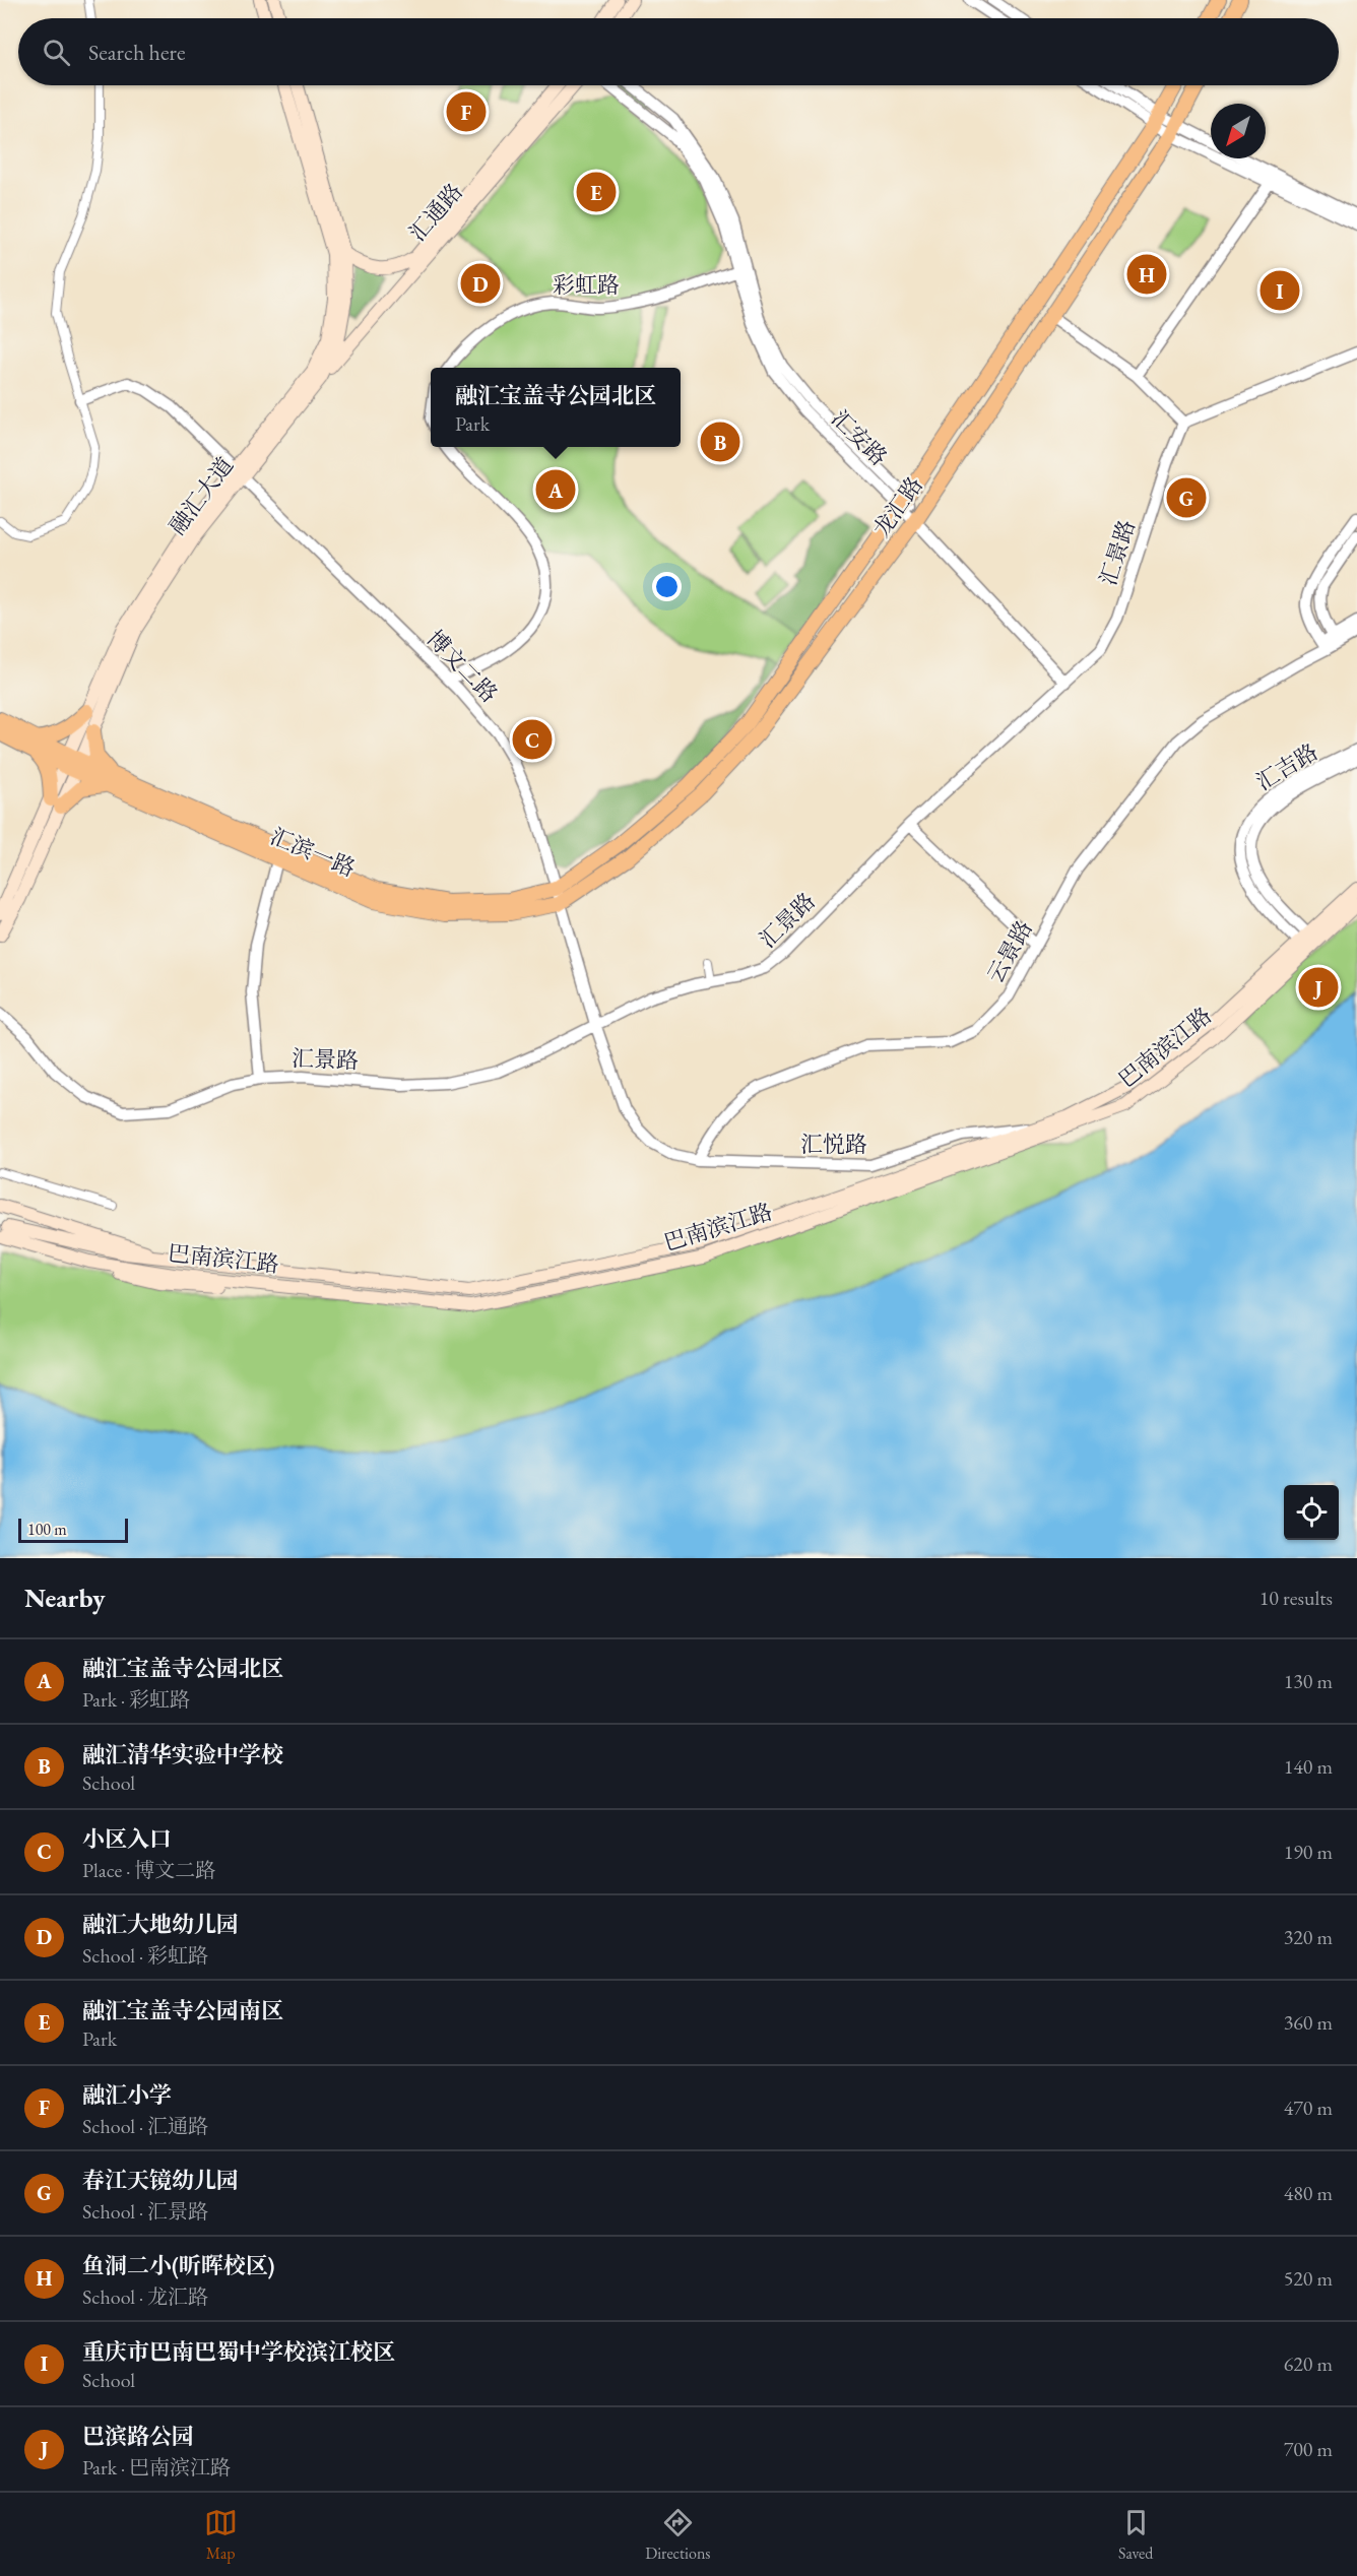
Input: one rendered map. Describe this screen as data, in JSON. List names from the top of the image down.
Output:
{
  "streets": {
    "main road": [
      "汇通路",
      "融汇大道",
      "龙汇路",
      "汇滨一路",
      "巴南滨江路"
    ],
    "street": [
      "彩虹路",
      "汇安路",
      "汇景路",
      "博文二路",
      "汇吉路",
      "云景路",
      "汇悦路"
    ]
  },
  "crossings": [
    ["汇通路", "融汇大道"],
    ["彩虹路", "汇安路"],
    ["汇安路", "龙汇路"],
    ["汇安路", "汇景路"],
    ["融汇大道", "博文二路"],
    ["融汇大道", "汇滨一路"],
    ["龙汇路", "博文二路"],
    ["龙汇路", "汇滨一路"],
    ["汇景路", "博文二路"],
    ["博文二路", "汇滨一路"],
    ["博文二路", "云景路"],
    ["博文二路", "汇悦路"],
    ["汇吉路", "巴南滨江路"],
    ["云景路", "汇悦路"],
    ["巴南滨江路", "汇悦路"]
  ],
  "scale_bar": "100 m",
  "north": "bottom left",
  "page": {
    "search": "Search here",
    "pins": [
      "F",
      "E",
      "H",
      "D",
      "I",
      "B",
      "A",
      "G",
      "C",
      "J"
    ],
    "popup": ["融汇宝盖寺公园北区", "Park"],
    "scale": "100 m",
    "heading": ["Nearby", "10 results"],
    "list": [
      {
        "mark": "A",
        "name": "融汇宝盖寺公园北区",
        "note": "Park · 彩虹路",
        "value": "130 m"
      },
      {
        "mark": "B",
        "name": "融汇清华实验中学校",
        "note": "School",
        "value": "140 m"
      },
      {
        "mark": "C",
        "name": "小区入口",
        "note": "Place · 博文二路",
        "value": "190 m"
      },
      {
        "mark": "D",
        "name": "融汇大地幼儿园",
        "note": "School · 彩虹路",
        "value": "320 m"
      },
      {
        "mark": "E",
        "name": "融汇宝盖寺公园南区",
        "note": "Park",
        "value": "360 m"
      },
      {
        "mark": "F",
        "name": "融汇小学",
        "note": "School · 汇通路",
        "value": "470 m"
      },
      {
        "mark": "G",
        "name": "春江天镜幼儿园",
        "note": "School · 汇景路",
        "value": "480 m"
      },
      {
        "mark": "H",
        "name": "鱼洞二小(昕晖校区)",
        "note": "School · 龙汇路",
        "value": "520 m"
      },
      {
        "mark": "I",
        "name": "重庆市巴南巴蜀中学校滨江校区",
        "note": "School",
        "value": "620 m"
      },
      {
        "mark": "J",
        "name": "巴滨路公园",
        "note": "Park · 巴南滨江路",
        "value": "700 m"
      }
    ],
    "nav": ["Map", "Directions", "Saved"]
  }
}
